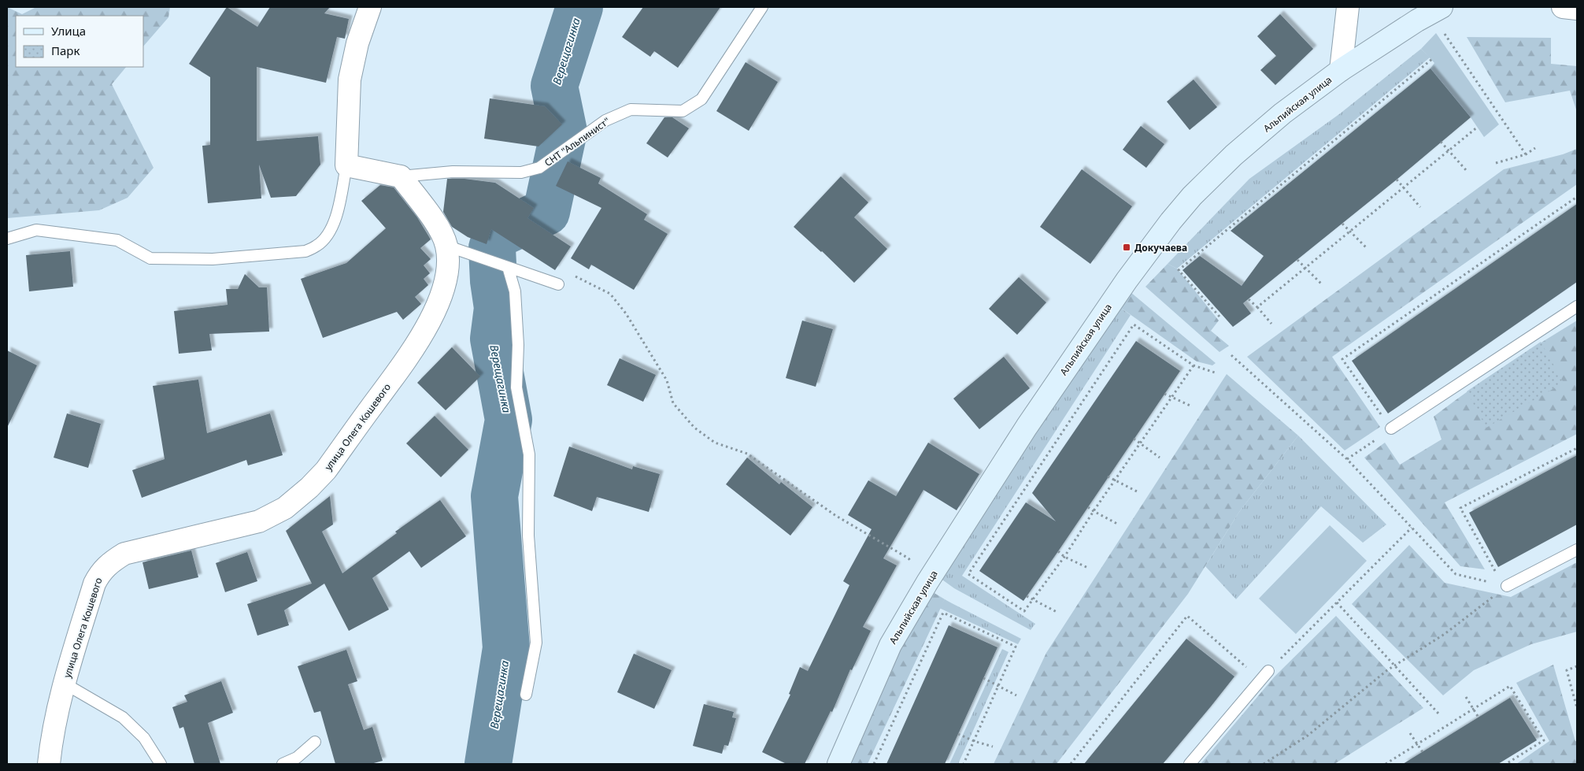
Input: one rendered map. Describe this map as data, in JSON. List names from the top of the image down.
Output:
{
  "streets": {
    "street": ["Альпийская улица", "улица Олега Кошевого"],
    "lane": ["СНТ \"Альпинист\""]
  },
  "crossings": [
    ["СНТ \"Альпинист\"", "улица Олега Кошевого"]
  ],
  "water": ["Верещагинка"],
  "places": {
    "transit": ["Докучаева"]
  },
  "legend": ["Улица", "Парк"]
}
